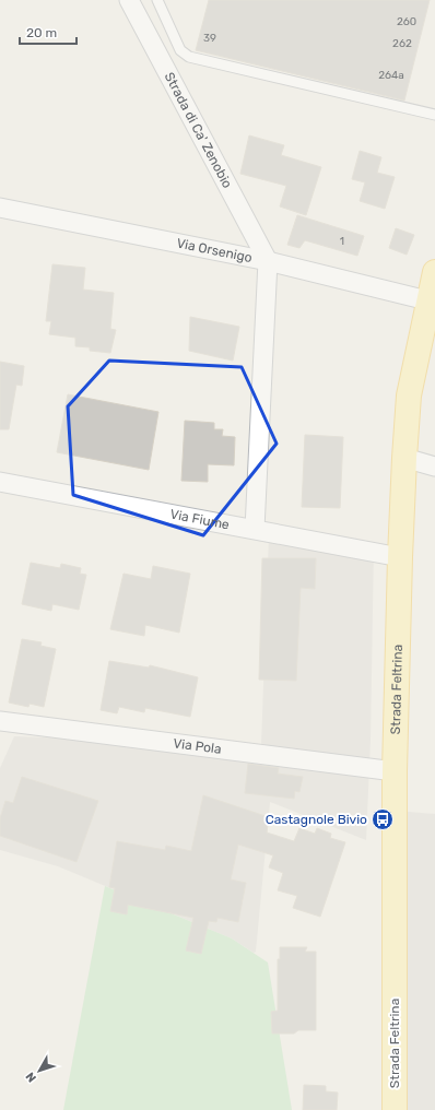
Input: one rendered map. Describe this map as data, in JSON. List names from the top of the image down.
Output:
{
  "streets": {
    "main road": ["Strada Feltrina"],
    "street": [
      "Strada di Ca' Zenobio",
      "Via Orsenigo",
      "Via Fiume",
      "Via Pola"
    ]
  },
  "crossings": [
    ["Strada di Ca' Zenobio", "Via Orsenigo"],
    ["Via Orsenigo", "Strada Feltrina"],
    ["Via Fiume", "Strada Feltrina"],
    ["Strada Feltrina", "Via Pola"]
  ],
  "places": {
    "bus stop": ["Castagnole Bivio"]
  },
  "house_numbers": [
    "260",
    "39",
    "262",
    "264a",
    "1"
  ],
  "scale_bar": "20 m",
  "north": "bottom left"
}
